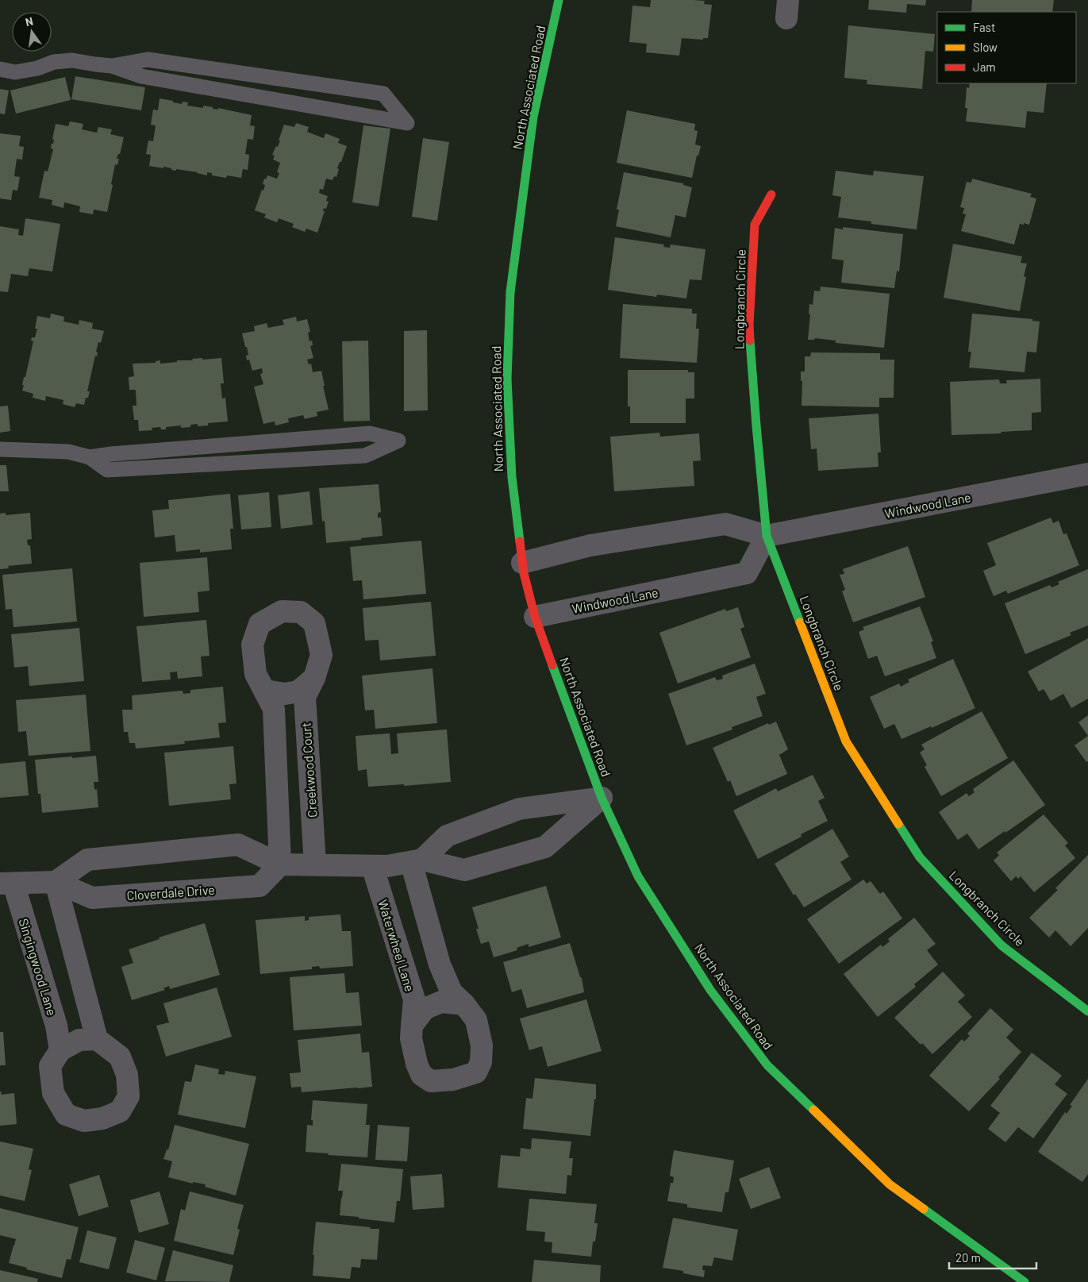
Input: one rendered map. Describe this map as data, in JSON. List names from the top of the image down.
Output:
{
  "streets": {
    "street": [
      "North Associated Road",
      "Longbranch Circle",
      "Windwood Lane",
      "Creekwood Court",
      "Cloverdale Drive",
      "Waterwheel Lane",
      "Singingwood Lane"
    ]
  },
  "crossings": [
    ["North Associated Road", "Windwood Lane"],
    ["Longbranch Circle", "Windwood Lane"],
    ["Creekwood Court", "Cloverdale Drive"],
    ["Cloverdale Drive", "Singingwood Lane"]
  ],
  "legend": ["Fast", "Slow", "Jam"],
  "scale_bar": "20 m",
  "north": "top"
}
